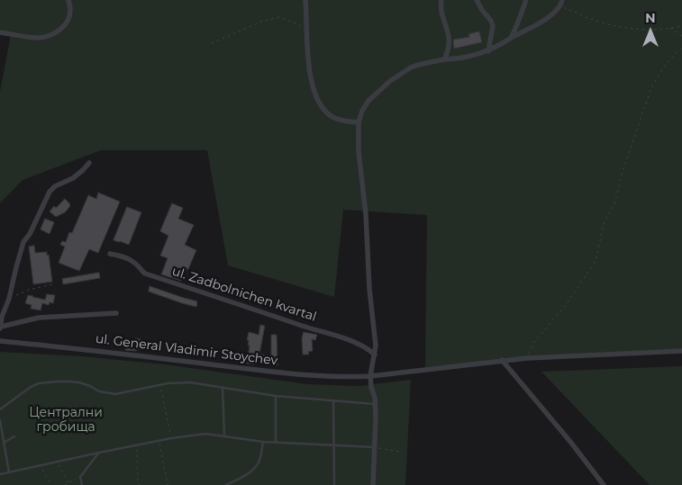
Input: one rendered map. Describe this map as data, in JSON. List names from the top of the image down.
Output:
{
  "streets": {
    "street": ["ul. Zadbolnichen kvartal", "ul. General Vladimir Stoychev"]
  },
  "parks": ["Централни гробища"],
  "north": "top"
}
